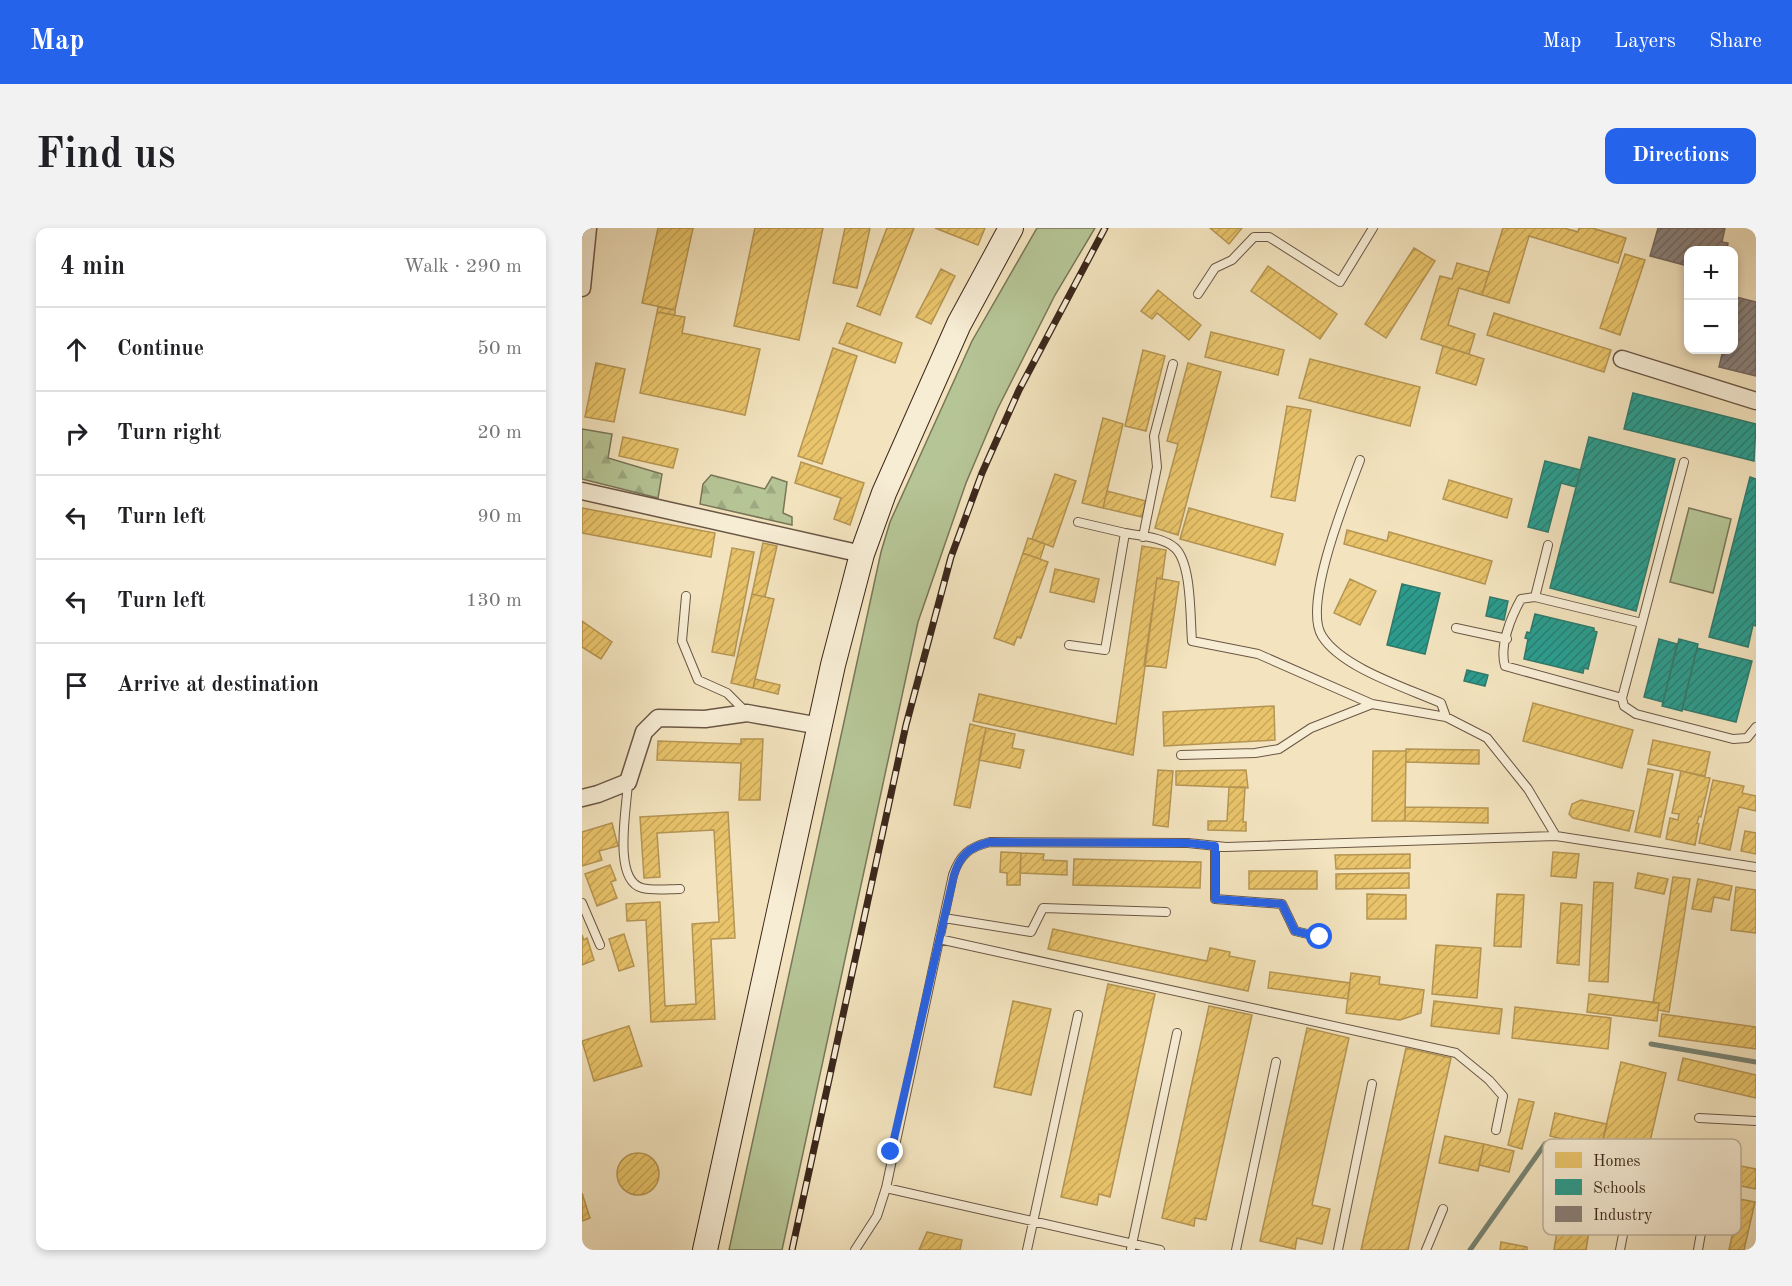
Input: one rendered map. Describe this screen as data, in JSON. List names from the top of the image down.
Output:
{
  "legend": ["Homes", "Schools", "Industry"],
  "page": {
    "header": "Map",
    "nav": ["Map", "Layers", "Share"],
    "buttons": "Directions",
    "title": "Find us",
    "heading": ["4 min", "Walk · 290 m"],
    "map_buttons": ["+", "−"],
    "list": [
      ["Continue", "50 m"],
      ["Turn right", "20 m"],
      ["Turn left", "90 m"],
      ["Turn left", "130 m"],
      "Arrive at destination"
    ]
  }
}
